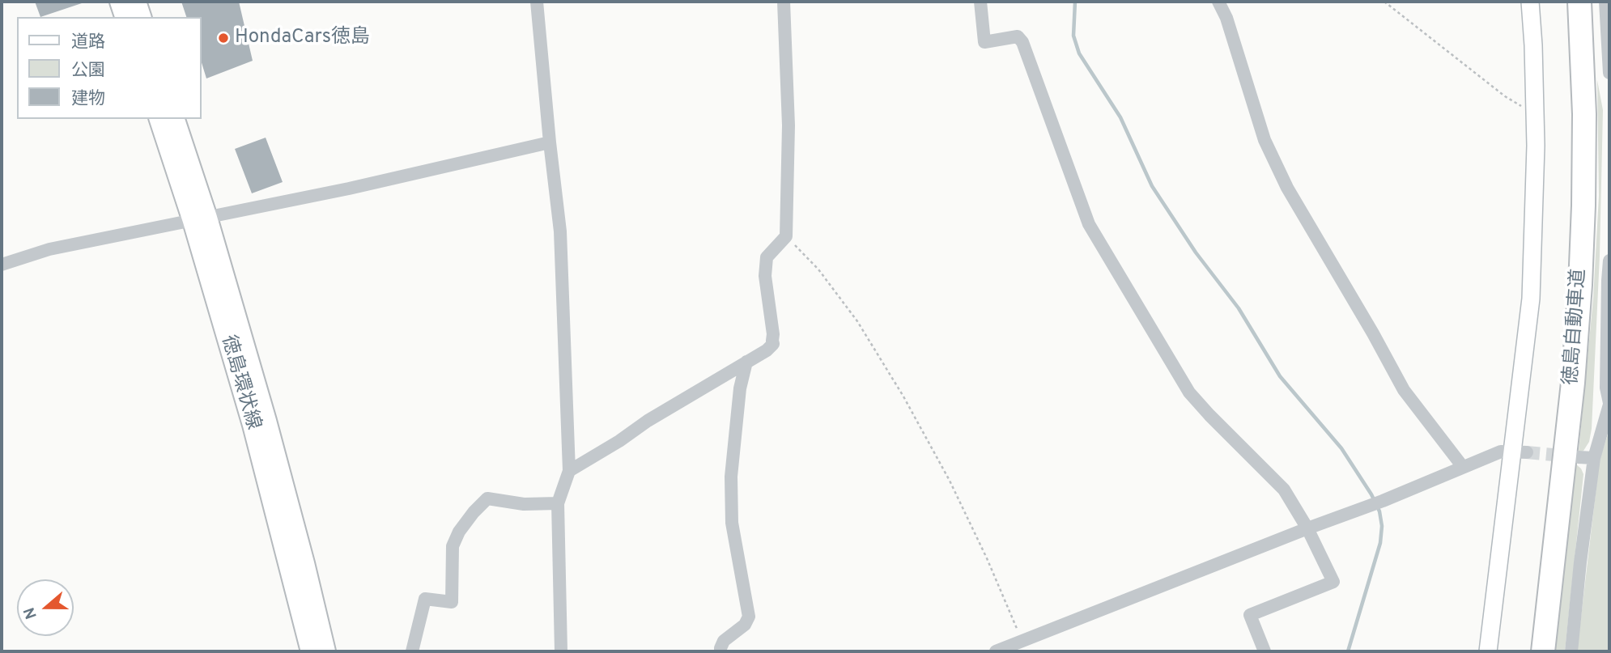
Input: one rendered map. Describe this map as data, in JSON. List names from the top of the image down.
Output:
{
  "streets": {
    "highway": ["徳島自動車道"],
    "main road": ["徳島環状線"]
  },
  "places": ["HondaCars徳島"],
  "legend": ["道路", "公園", "建物"],
  "north": "left"
}
